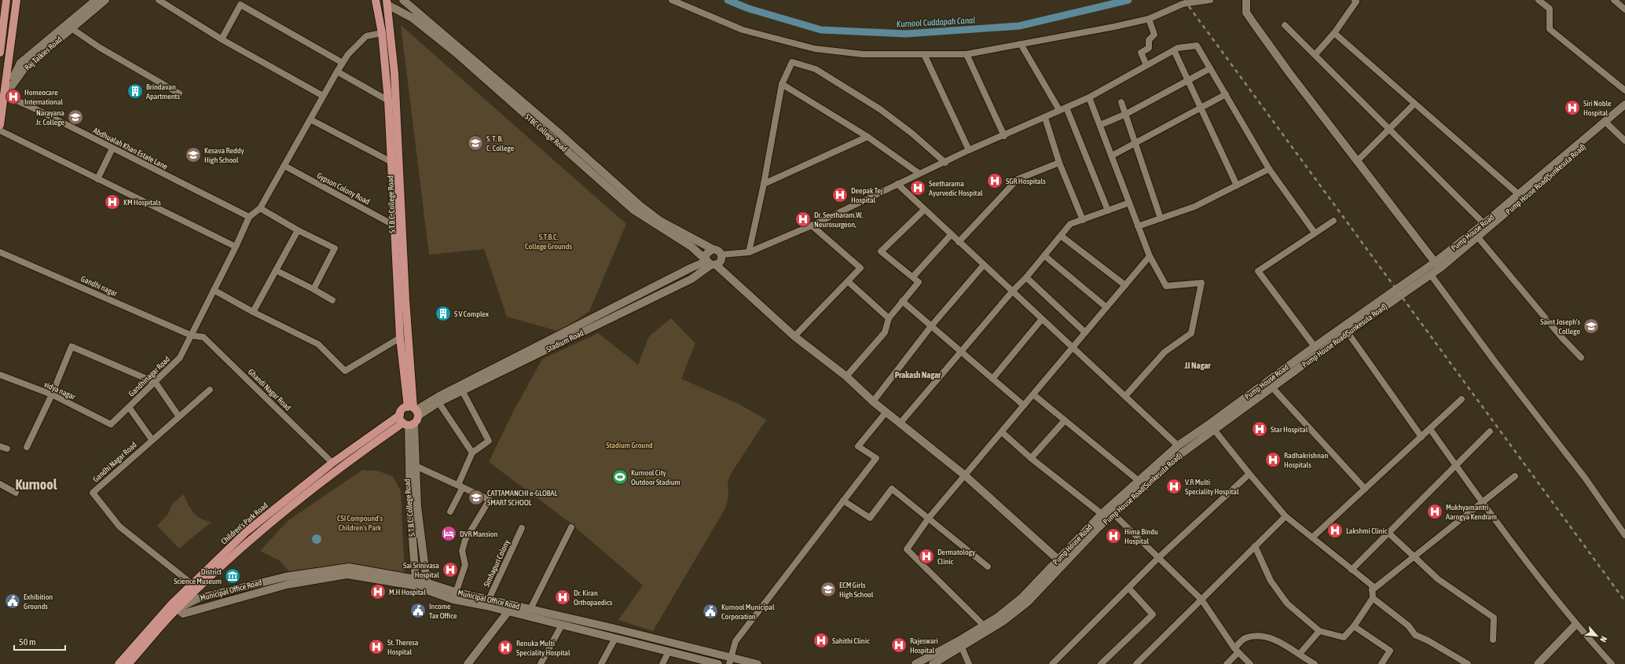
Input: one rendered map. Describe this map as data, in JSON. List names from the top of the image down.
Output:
{
  "streets": {
    "main road": ["S.T.B.C. College Road", "Children's Park Road"],
    "street": [
      "Raj Talkies Road",
      "STBC College Road",
      "Abdhualah Khan Estate Lane",
      "Pump House Road(Sunkesula Road)",
      "Gypson Colony Road",
      "Pump House Road",
      "Gandhi nagar",
      "Stadium Road",
      "Gandhinagar Road",
      "Ghandi Nagar Road",
      "vidya nagar",
      "Gandhi Nagar Road",
      "Simhapuri Colony",
      "Municipal Office Road"
    ]
  },
  "crossings": [
    ["Raj Talkies Road", "Abdhualah Khan Estate Lane"],
    ["STBC College Road", "Pump House Road(Sunkesula Road)"],
    ["STBC College Road", "S.T.B.C. College Road"],
    ["STBC College Road", "Pump House Road"],
    ["STBC College Road", "Stadium Road"],
    ["Pump House Road(Sunkesula Road)", "Pump House Road"],
    ["Gypson Colony Road", "S.T.B.C. College Road"],
    ["S.T.B.C. College Road", "Stadium Road"],
    ["S.T.B.C. College Road", "Children's Park Road"],
    ["S.T.B.C. College Road", "Municipal Office Road"],
    ["Gandhi nagar", "Gandhinagar Road"],
    ["Gandhi nagar", "Ghandi Nagar Road"],
    ["Stadium Road", "Children's Park Road"],
    ["Gandhinagar Road", "Ghandi Nagar Road"],
    ["Gandhinagar Road", "vidya nagar"],
    ["Ghandi Nagar Road", "Children's Park Road"],
    ["Gandhi Nagar Road", "Children's Park Road"],
    ["Children's Park Road", "Municipal Office Road"],
    ["Simhapuri Colony", "Municipal Office Road"]
  ],
  "districts": ["JJ Nagar", "Prakash Nagar", "Kurnool"],
  "water": ["Kurnool Cuddapah Canal"],
  "parks": ["S.T.B.C. College Grounds", "Stadium Ground", "CSI Compound's Children's Park"],
  "places": {
    "building": ["Brindavan Apartments", "S V Complex"],
    "hospital": [
      "Homeocare International",
      "Siri Noble Hospital",
      "SGR Hospitals",
      "Seetharama Ayurvedic Hospital",
      "Deepak Tej Hospital",
      "KM Hospitals",
      "Dr. Seetharam.W, Neurosurgeon,",
      "Star Hospital",
      "Radhakrishnan Hospitals",
      "V.R Multi Speciality Hospital",
      "Mukhyamantri Aarogya Kendram",
      "Lakshmi Clinic",
      "Hima Bindu Hospital",
      "Dermatology Clinic",
      "Sai Srinivasa Hospital",
      "M.H Hospital",
      "Dr. Kiran Orthopaedics",
      "Sahithi Clinic",
      "Rajeswari Hospital",
      "St. Theresa Hospital",
      "Renuka Multi Speciality Hospital"
    ],
    "school or university": [
      "Narayana Jr. College",
      "S. T. B. C. College",
      "Kesava Reddy High School",
      "Saint Joseph's College",
      "CATTAMANCHI e-GLOBAL SMART SCHOOL",
      "ECM Girls High School"
    ],
    "sports": ["Kurnool City Outdoor Stadium"],
    "hotel": ["DVR Mansion"],
    "museum": ["District Science Museum"],
    "public building": ["Exhibition Grounds", "Income Tax Office", "Kurnool Municipal Corporation"]
  },
  "scale_bar": "50 m",
  "north": "bottom right"
}
